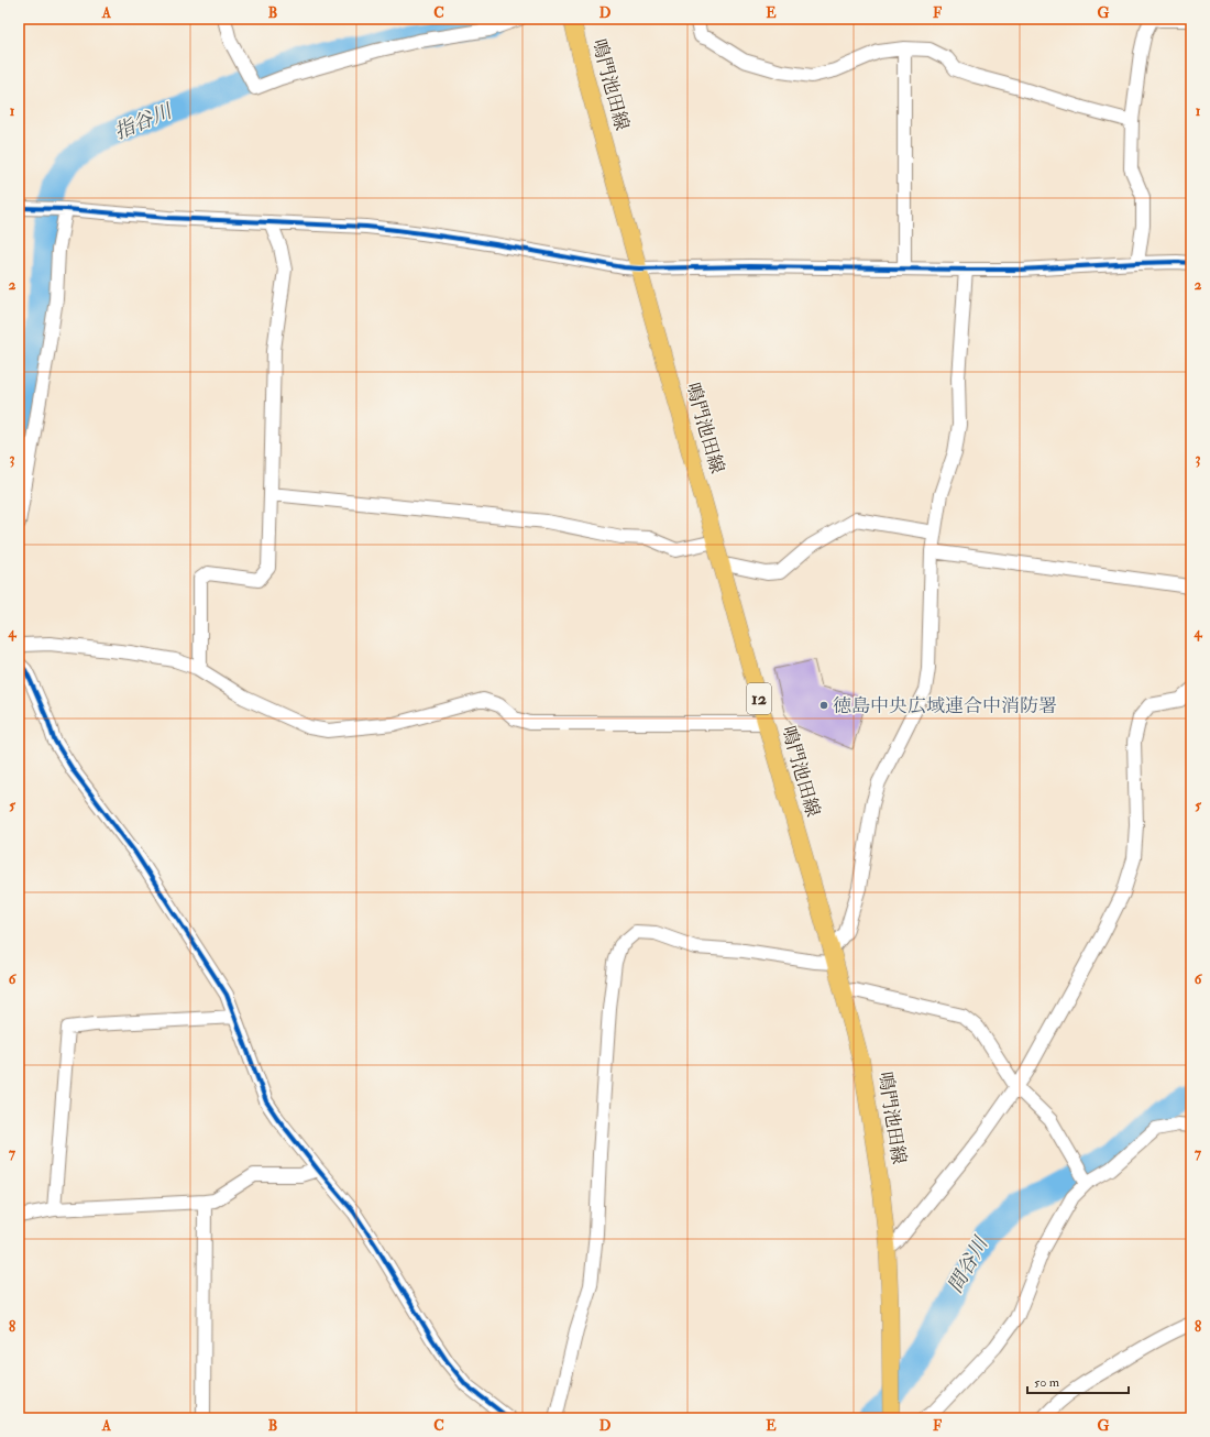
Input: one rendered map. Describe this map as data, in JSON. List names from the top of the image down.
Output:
{
  "streets": {
    "main road": ["鳴門池田線", "12"]
  },
  "water": ["指谷川", "間谷川"],
  "places": ["徳島中央広域連合中消防署"],
  "scale_bar": "50 m",
  "grid": {
    "columns": [
      "A",
      "B",
      "C",
      "D",
      "E",
      "F",
      "G"
    ],
    "rows": [
      "1",
      "2",
      "3",
      "4",
      "5",
      "6",
      "7",
      "8"
    ]
  }
}
